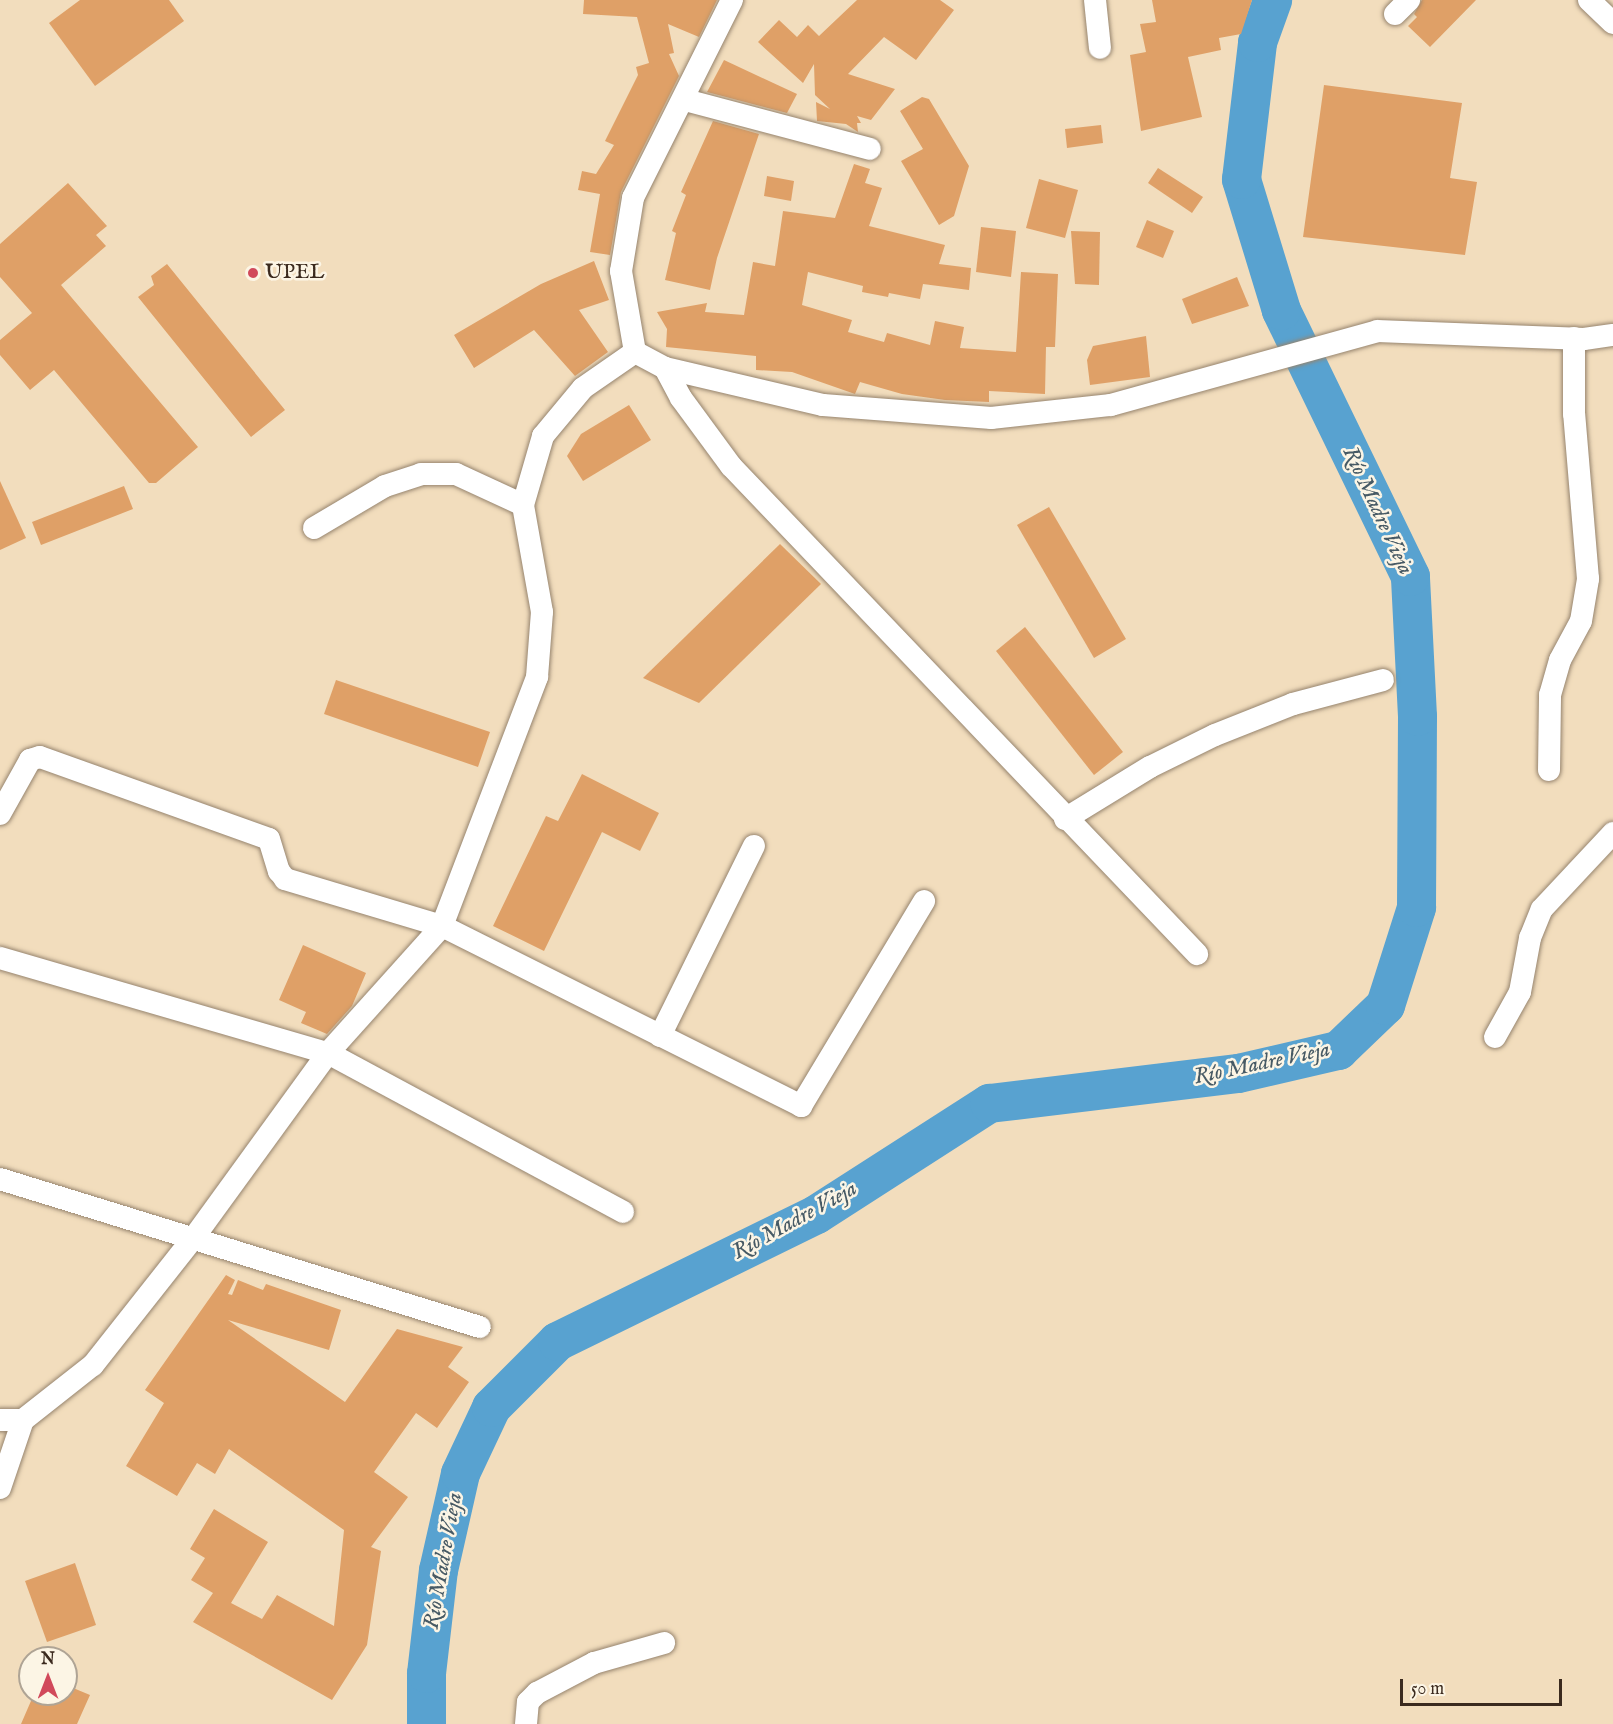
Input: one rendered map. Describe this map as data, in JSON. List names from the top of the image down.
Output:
{
  "water": ["Río Madre Vieja"],
  "places": ["UPEL"],
  "scale_bar": "50 m",
  "north": "top"
}
